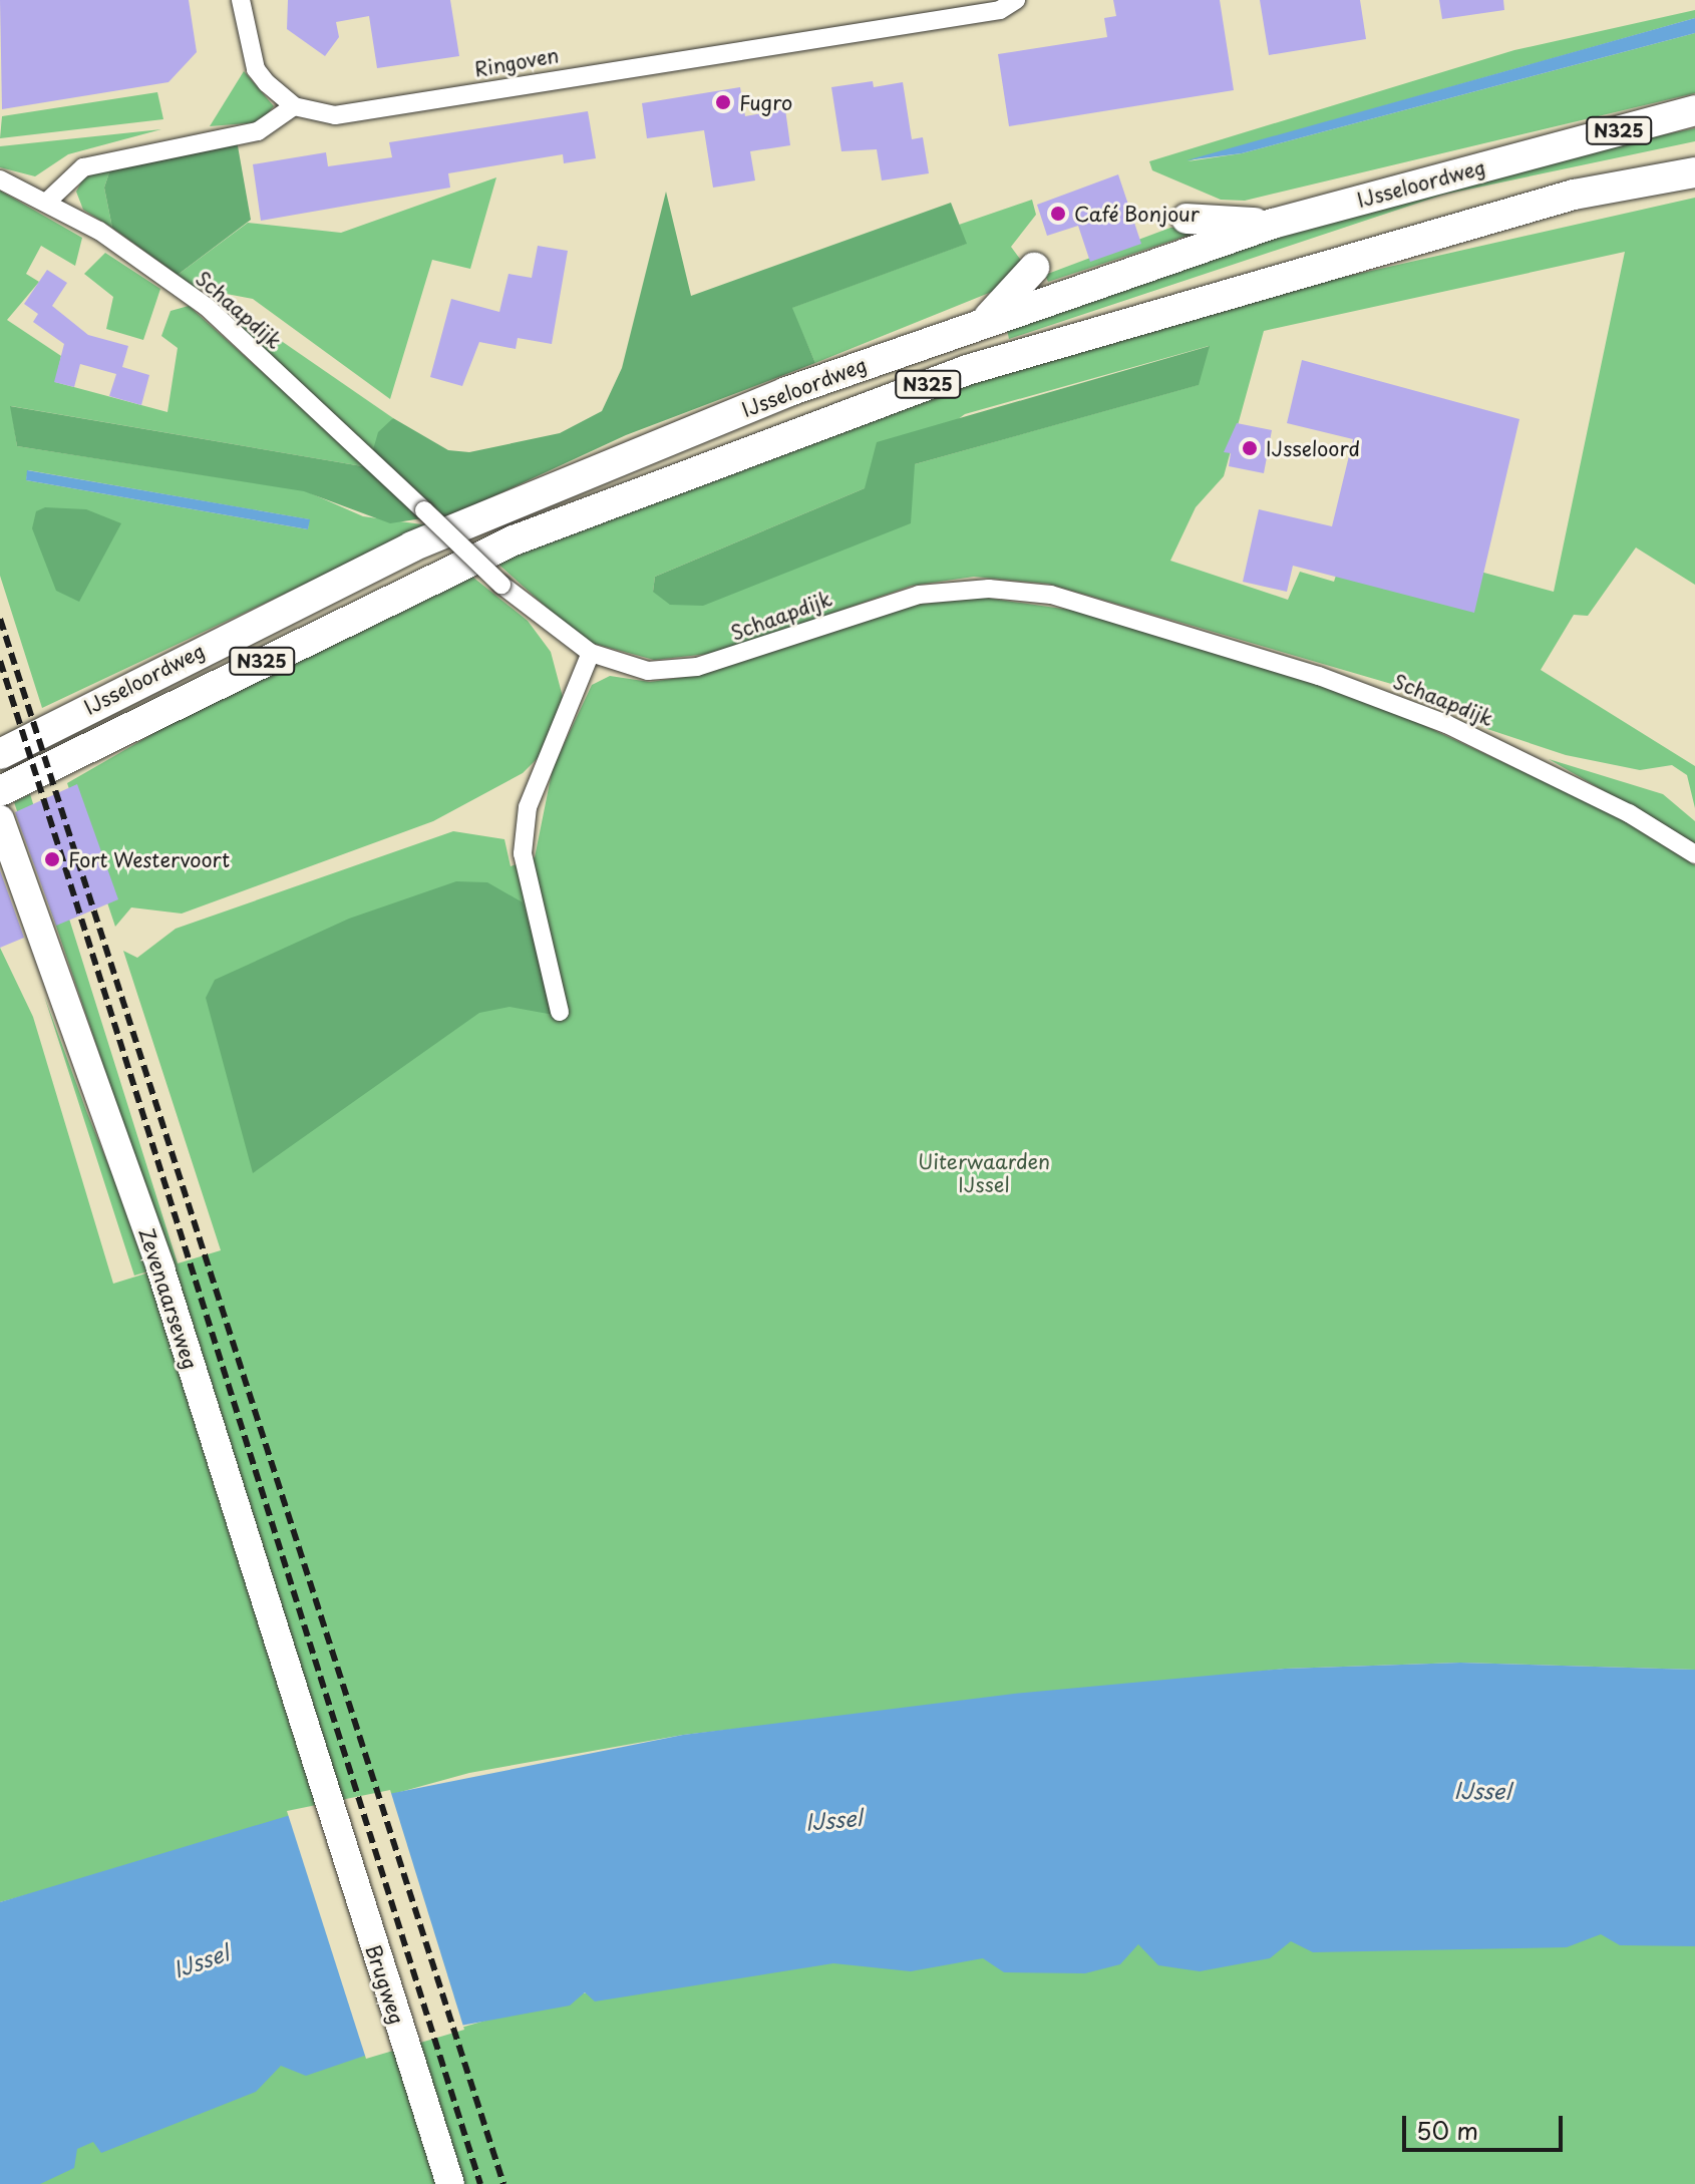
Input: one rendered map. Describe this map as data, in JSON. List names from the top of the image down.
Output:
{
  "streets": {
    "highway": ["N325", "IJsseloordweg"],
    "main road": ["Zevenaarseweg", "Brugweg"],
    "street": ["Ringoven", "Schaapdijk"]
  },
  "crossings": [
    ["Zevenaarseweg", "Brugweg"]
  ],
  "water": ["IJssel"],
  "parks": ["Uiterwaarden IJssel"],
  "places": [
    "Fugro",
    "Café Bonjour",
    "IJsseloord",
    "Fort Westervoort"
  ],
  "scale_bar": "50 m"
}
